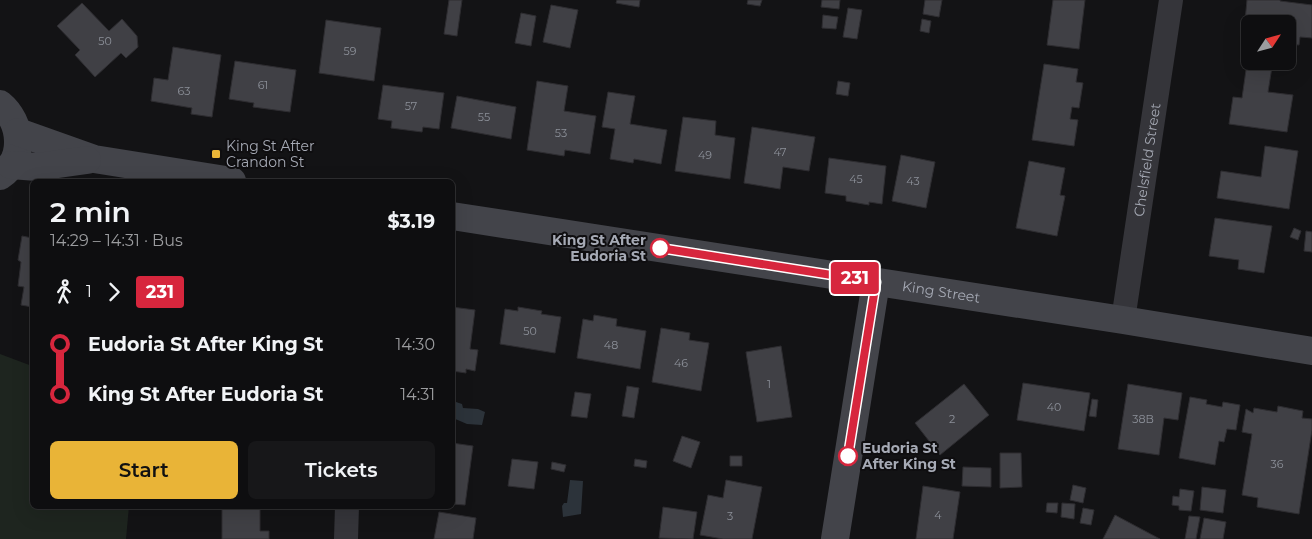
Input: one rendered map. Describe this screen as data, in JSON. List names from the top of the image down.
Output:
{
  "streets": {
    "main road": ["King Street"],
    "street": ["Chelsfield Street"]
  },
  "crossings": [
    ["Chelsfield Street", "King Street"]
  ],
  "places": {
    "transit": ["King St After Crandon St"],
    "other": ["King St After Eudoria St", "Eudoria St After King St"]
  },
  "lines": ["bus line 231"],
  "house_numbers": [
    "50",
    "59",
    "61",
    "63",
    "57",
    "55",
    "53",
    "47",
    "49",
    "45",
    "43",
    "50",
    "48",
    "46",
    "1",
    "40",
    "2",
    "38B",
    "36",
    "4",
    "3"
  ],
  "north": "top right",
  "page": {
    "on_map": "231",
    "heading": ["2 min", "14:29 – 14:31 · Bus", "$3.19"],
    "legs": ["1", "231"],
    "list": [
      {
        "name": "Eudoria St After King St",
        "value": "14:30"
      },
      {
        "name": "King St After Eudoria St",
        "value": "14:31"
      }
    ],
    "buttons": ["Start", "Tickets"]
  }
}
